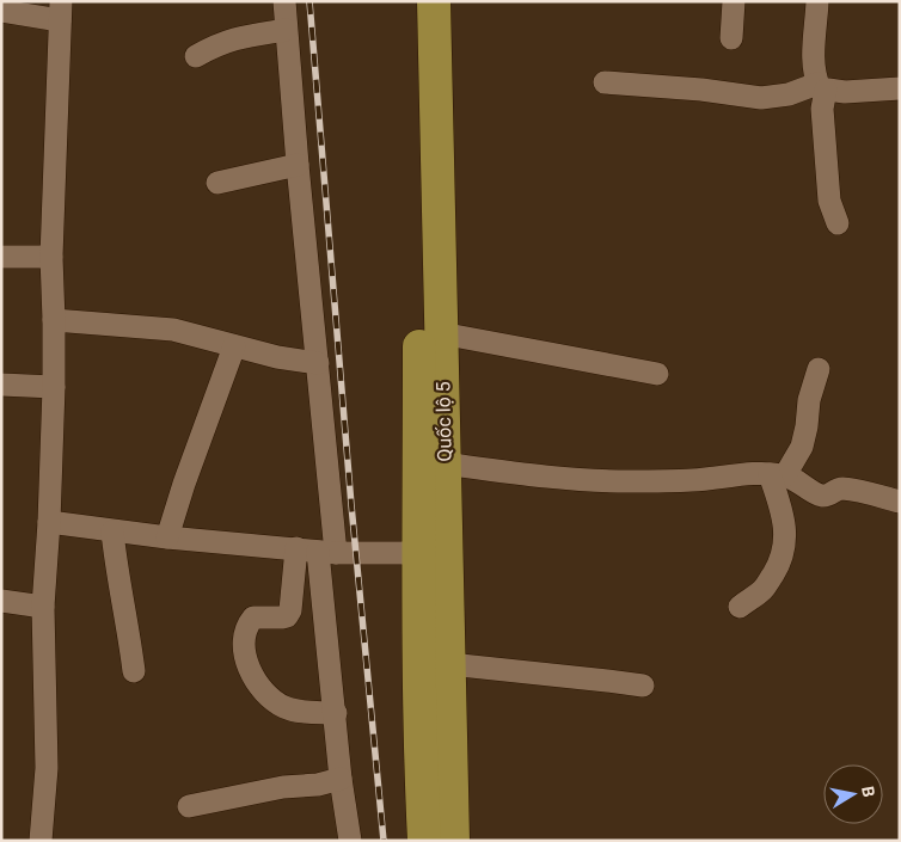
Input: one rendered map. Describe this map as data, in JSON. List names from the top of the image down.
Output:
{
  "streets": {
    "highway": ["Quốc lộ 5"]
  },
  "north": "right"
}
